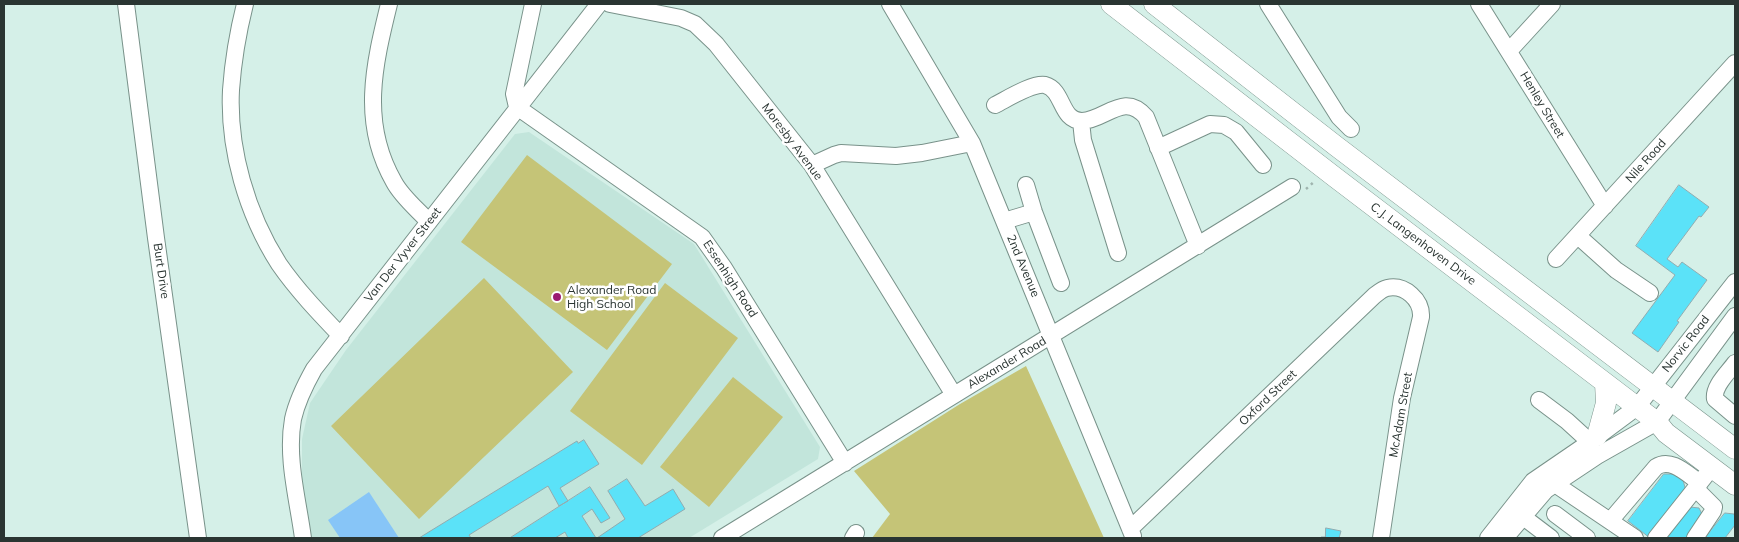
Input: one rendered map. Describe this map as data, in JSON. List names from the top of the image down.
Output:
{
  "streets": {
    "main road": ["C.J. Langenhoven Drive"],
    "street": [
      "Henley Street",
      "Moresby Avenue",
      "Nile Road",
      "Van Der Vyver Street",
      "2nd Avenue",
      "Burt Drive",
      "Essenhigh Road",
      "Norvic Road",
      "Alexander Road",
      "Oxford Street",
      "McAdam Street"
    ]
  },
  "crossings": [
    ["Henley Street", "Nile Road"],
    ["Moresby Avenue", "Alexander Road"],
    ["C.J. Langenhoven Drive", "Norvic Road"],
    ["Van Der Vyver Street", "Essenhigh Road"],
    ["2nd Avenue", "Alexander Road"],
    ["2nd Avenue", "Oxford Street"],
    ["Essenhigh Road", "Alexander Road"],
    ["Oxford Street", "McAdam Street"]
  ],
  "places": ["Alexander Road High School"]
}
